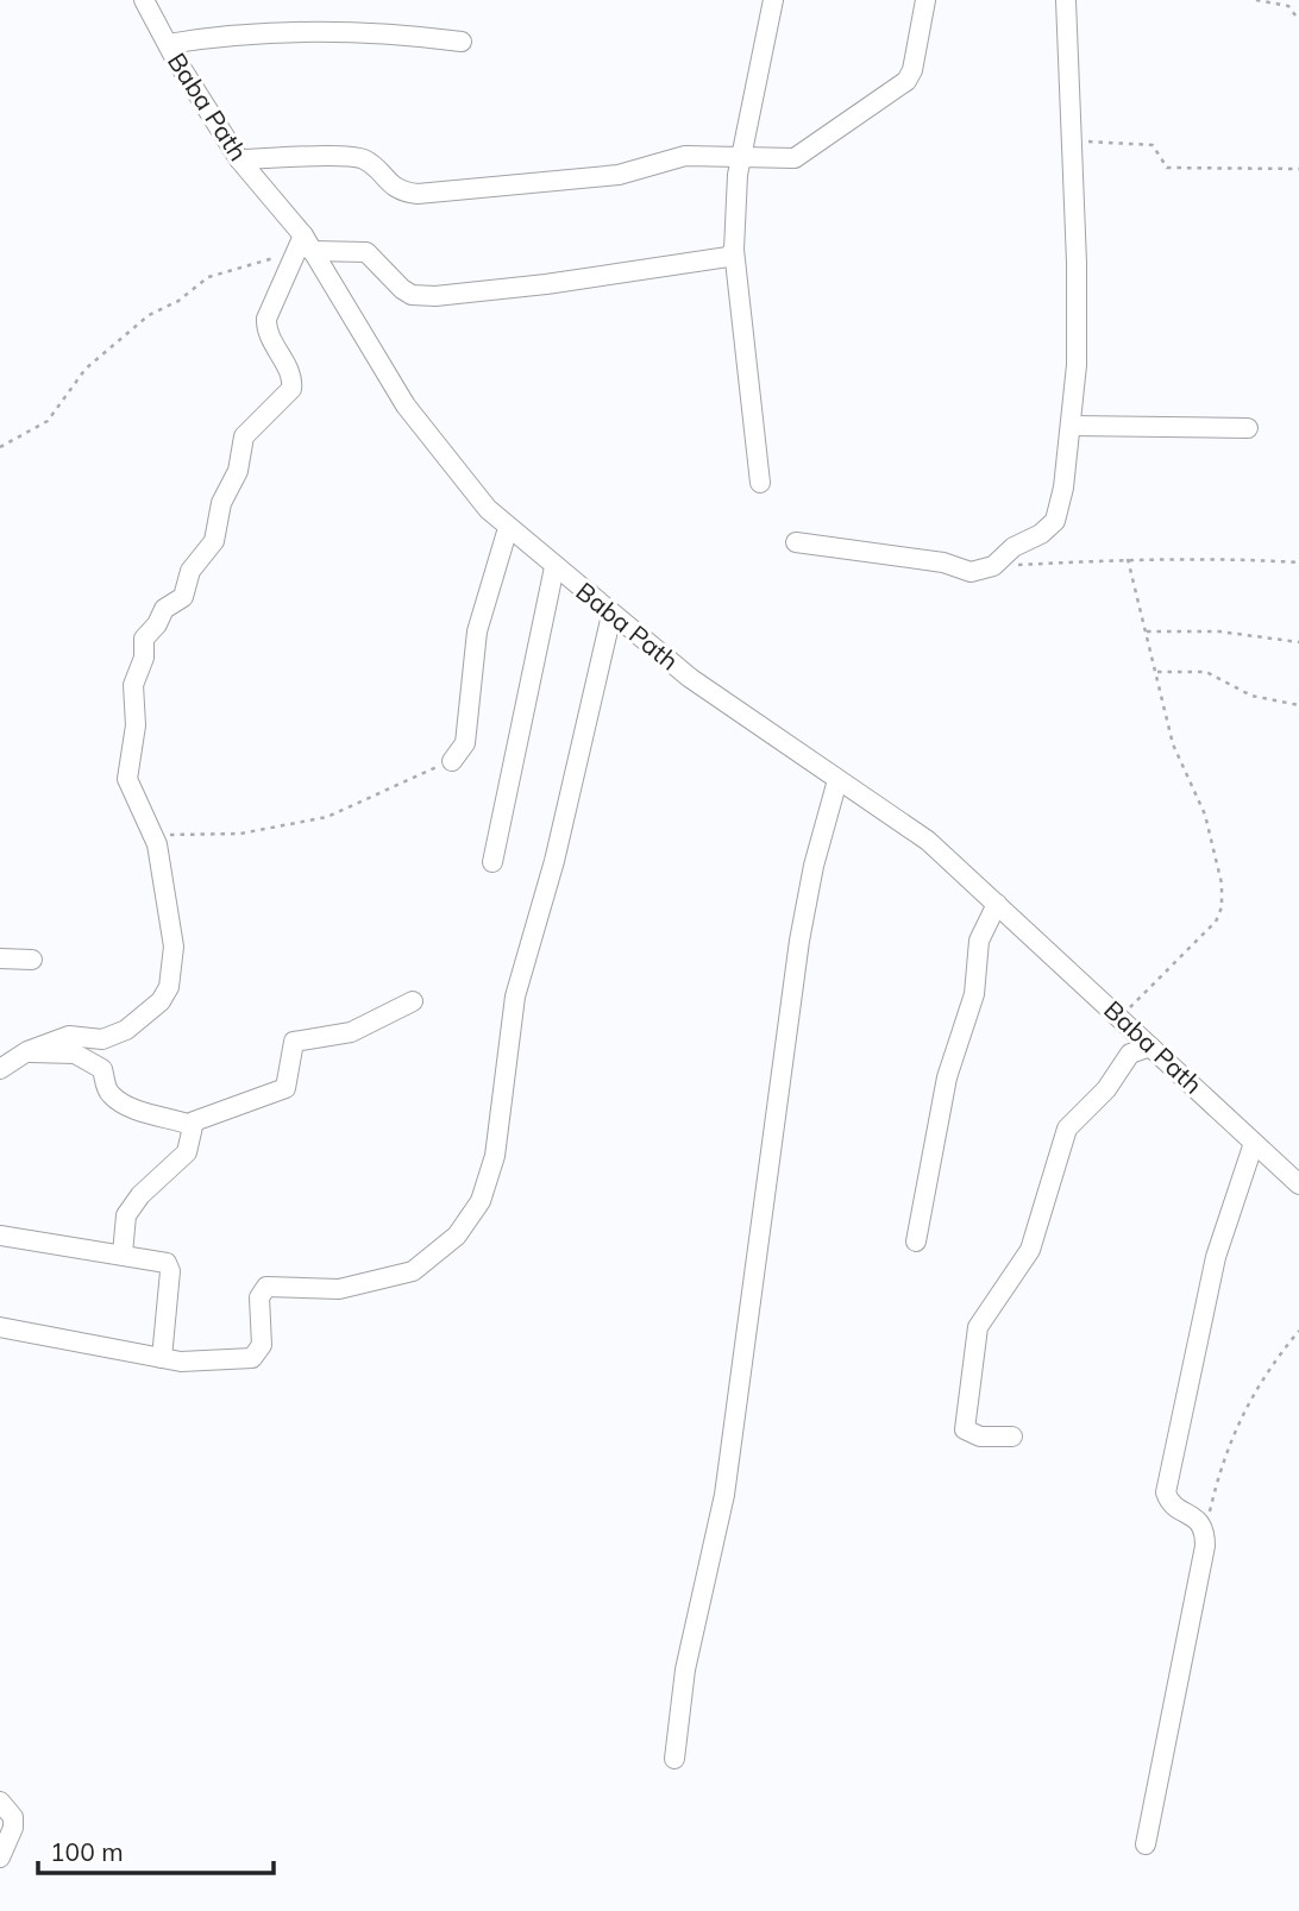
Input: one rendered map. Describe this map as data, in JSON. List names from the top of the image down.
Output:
{
  "streets": {
    "street": ["Baba Path"]
  },
  "scale_bar": "100 m"
}
